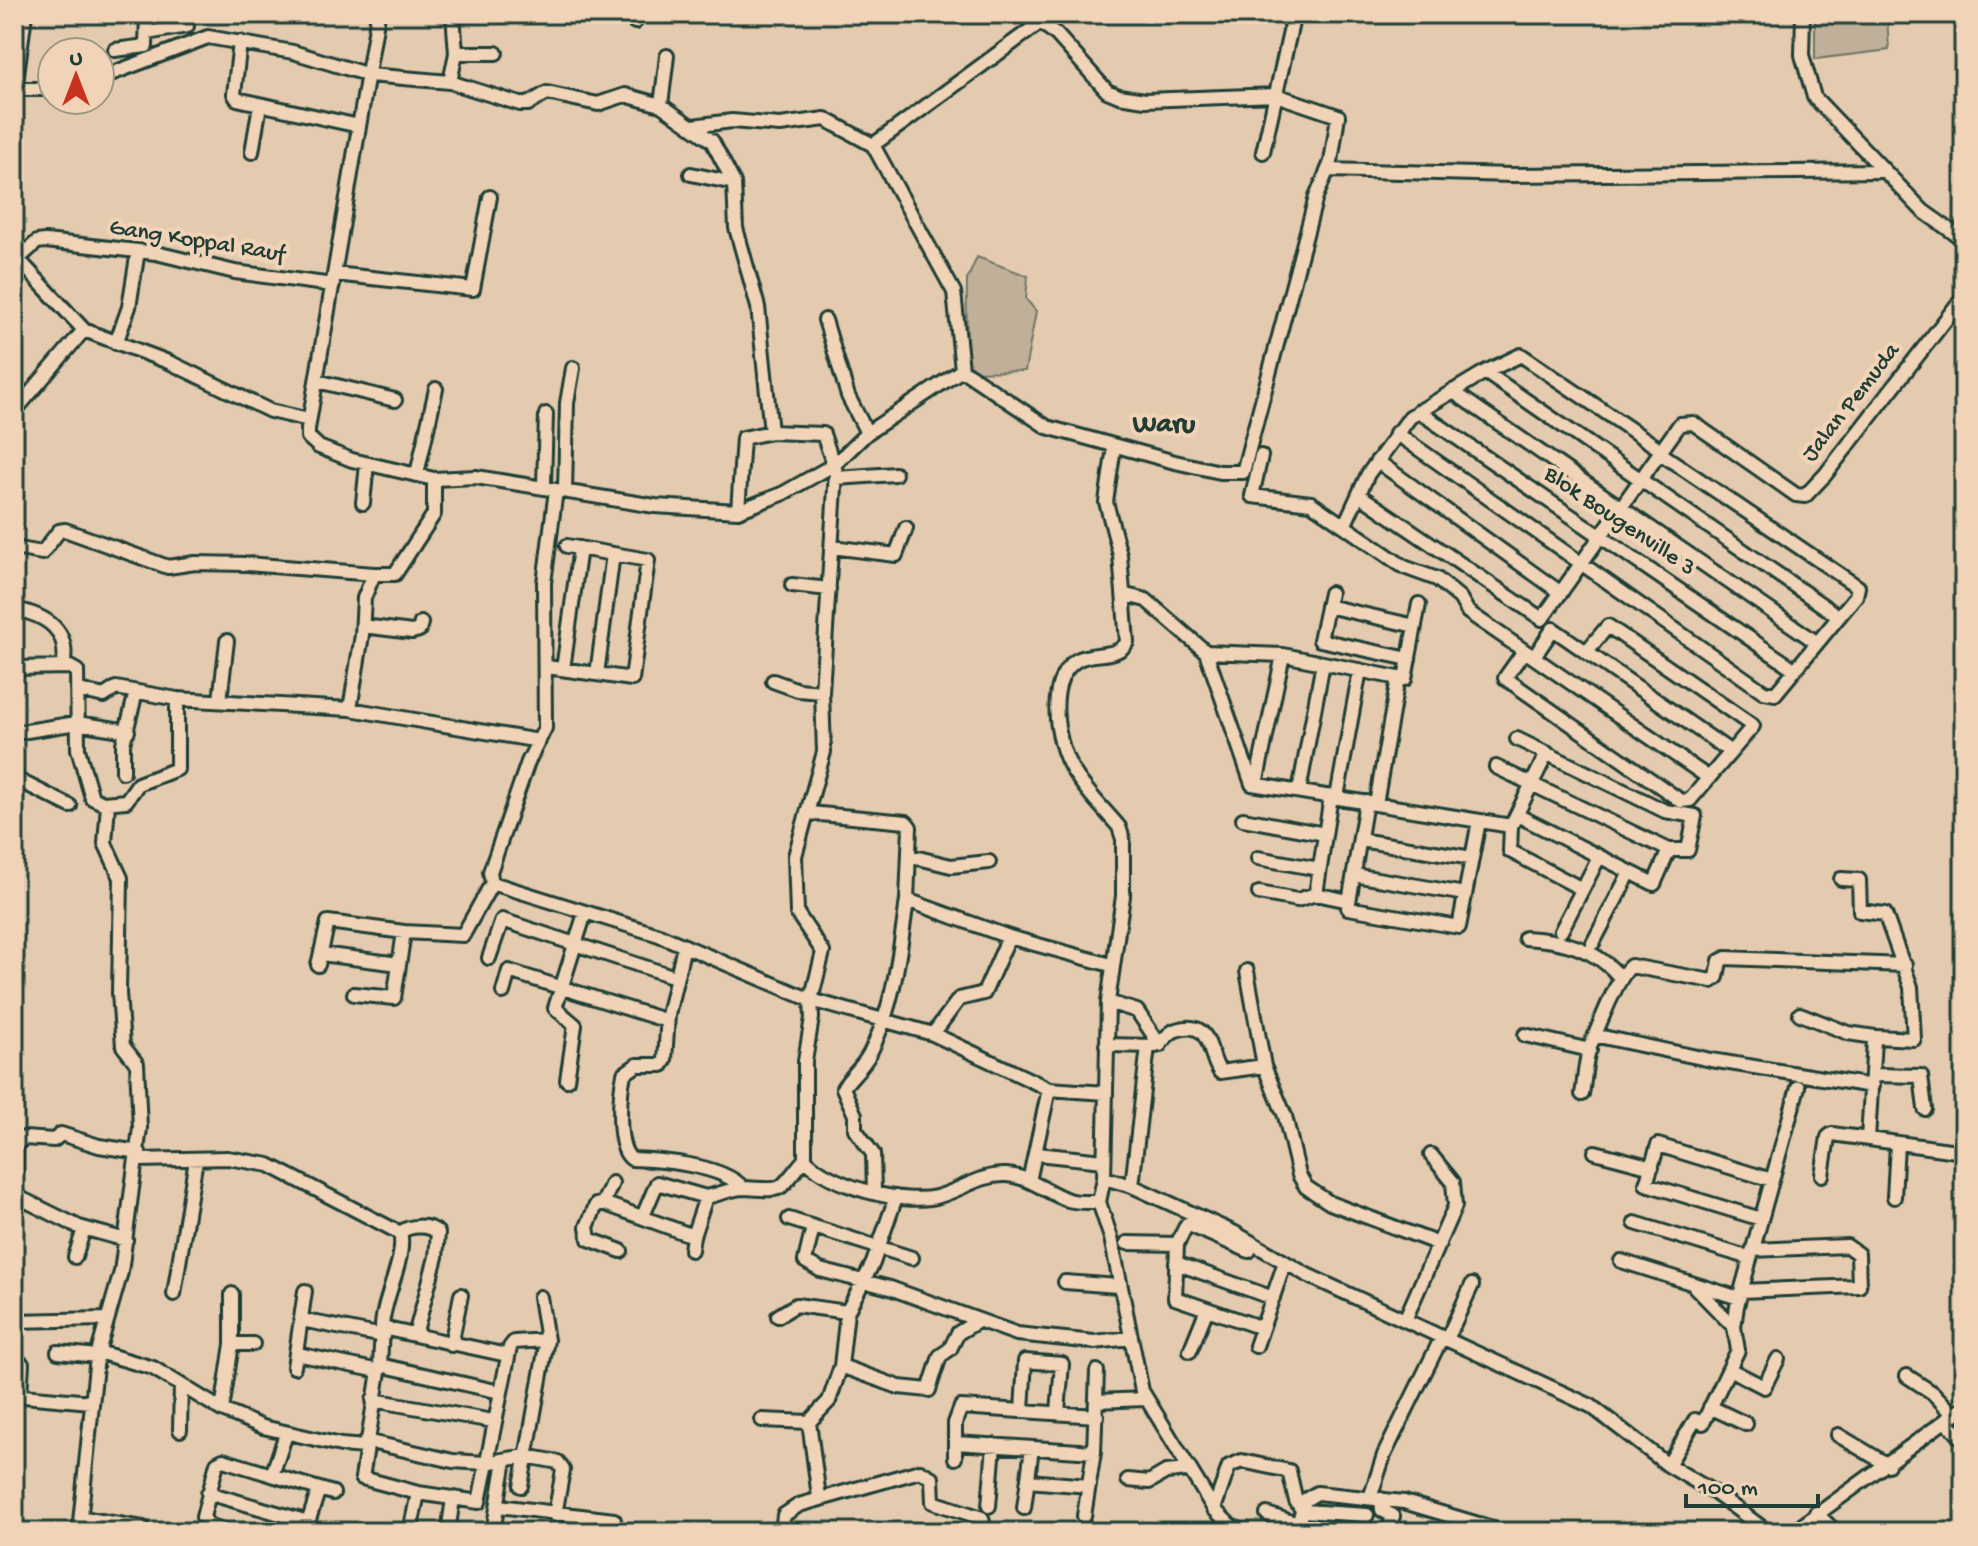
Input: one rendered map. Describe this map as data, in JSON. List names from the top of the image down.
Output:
{
  "streets": {
    "street": ["Gang Koppal Rauf", "Jalan Pemuda", "Blok Bougenville 3"]
  },
  "crossings": [
    ["Jalan Pemuda", "Blok Bougenville 3"]
  ],
  "districts": ["Waru"],
  "scale_bar": "100 m",
  "north": "top"
}
